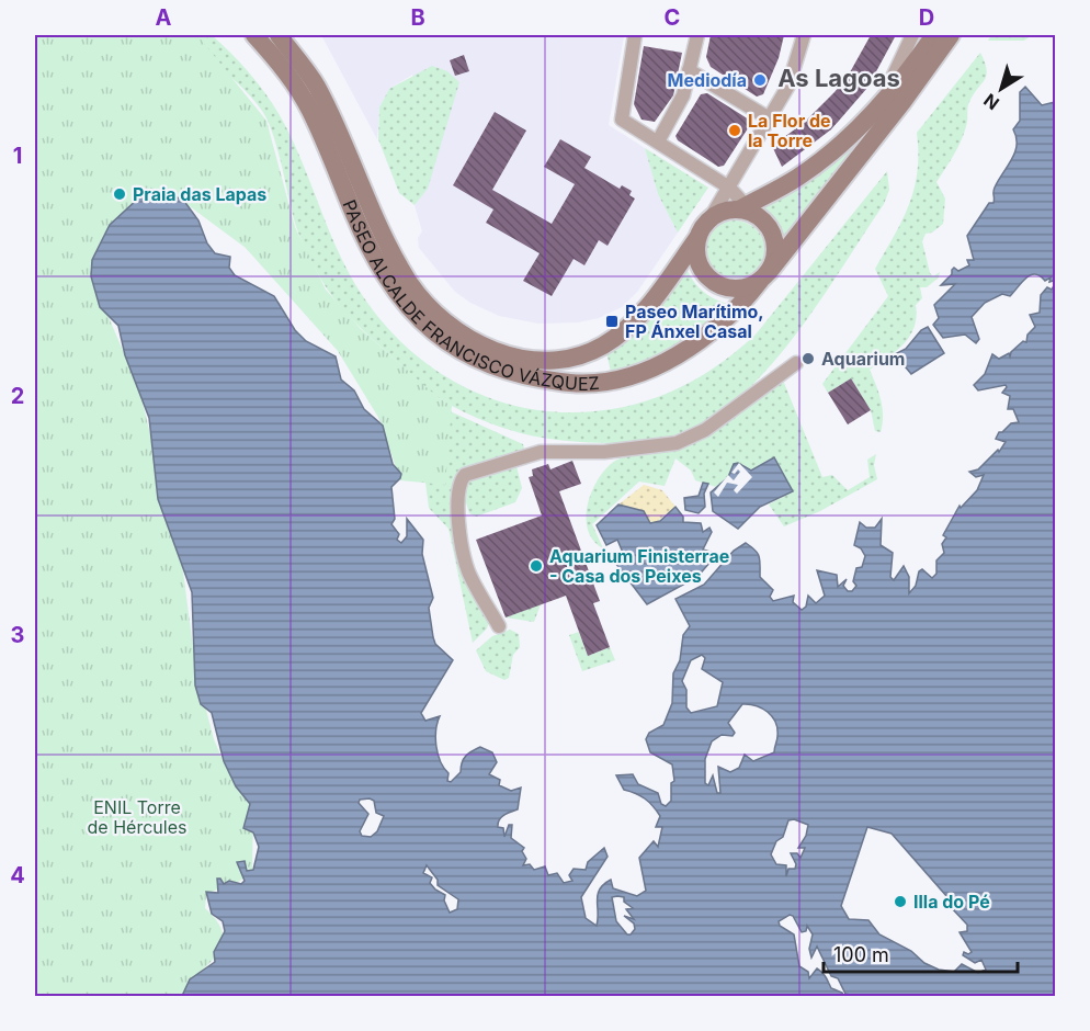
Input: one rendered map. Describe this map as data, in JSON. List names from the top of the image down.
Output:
{
  "streets": {
    "main road": ["PASEO ALCALDE FRANCISCO VÁZQUEZ"]
  },
  "districts": ["As Lagoas"],
  "parks": ["ENIL Torre de Hércules"],
  "places": {
    "other": [
      "Mediodía",
      "La Flor de la Torre",
      "Praia das Lapas",
      "Aquarium",
      "Aquarium Finisterrae - Casa dos Peixes",
      "Illa do Pé"
    ],
    "transit": ["Paseo Marítimo, FP Ánxel Casal"]
  },
  "scale_bar": "100 m",
  "north": "bottom left",
  "grid": {
    "columns": [
      "A",
      "B",
      "C",
      "D"
    ],
    "rows": [
      "1",
      "2",
      "3",
      "4"
    ]
  }
}
